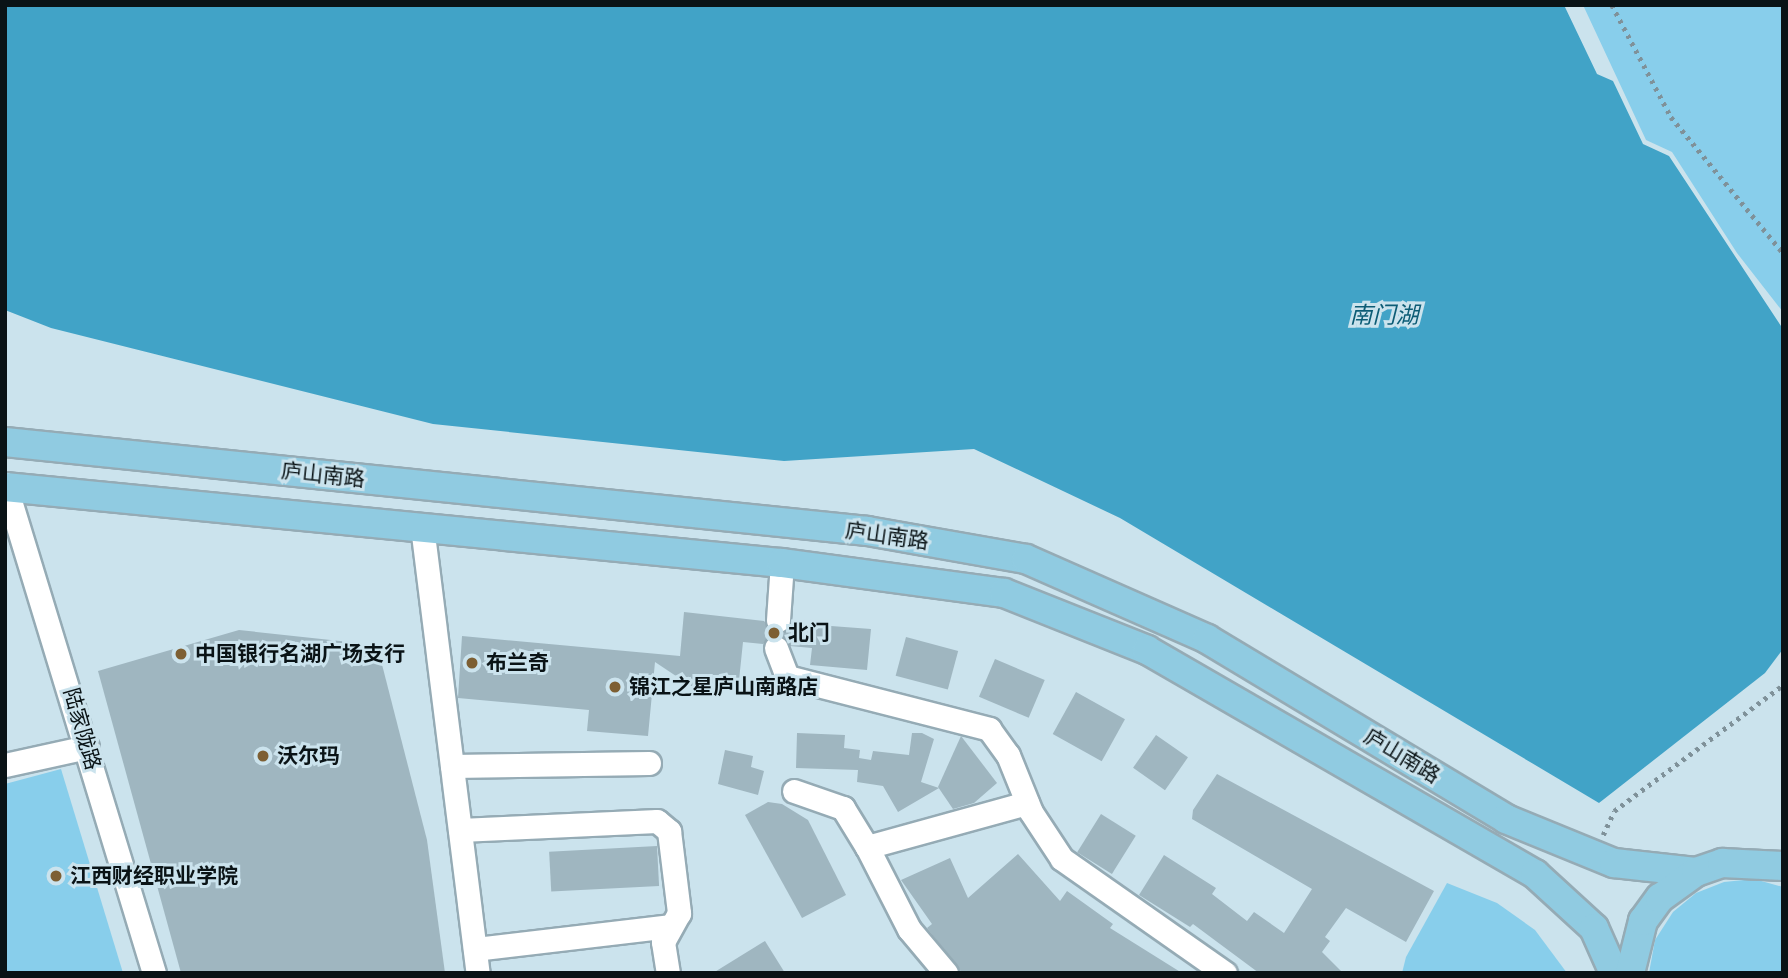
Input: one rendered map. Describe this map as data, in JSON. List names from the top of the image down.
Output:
{
  "streets": {
    "main road": ["庐山南路"],
    "street": ["陆家陇路"]
  },
  "crossings": [
    ["庐山南路", "陆家陇路"]
  ],
  "water": ["南门湖"],
  "places": [
    "北门",
    "中国银行名湖广场支行",
    "布兰奇",
    "锦江之星庐山南路店",
    "沃尔玛",
    "江西财经职业学院"
  ]
}
